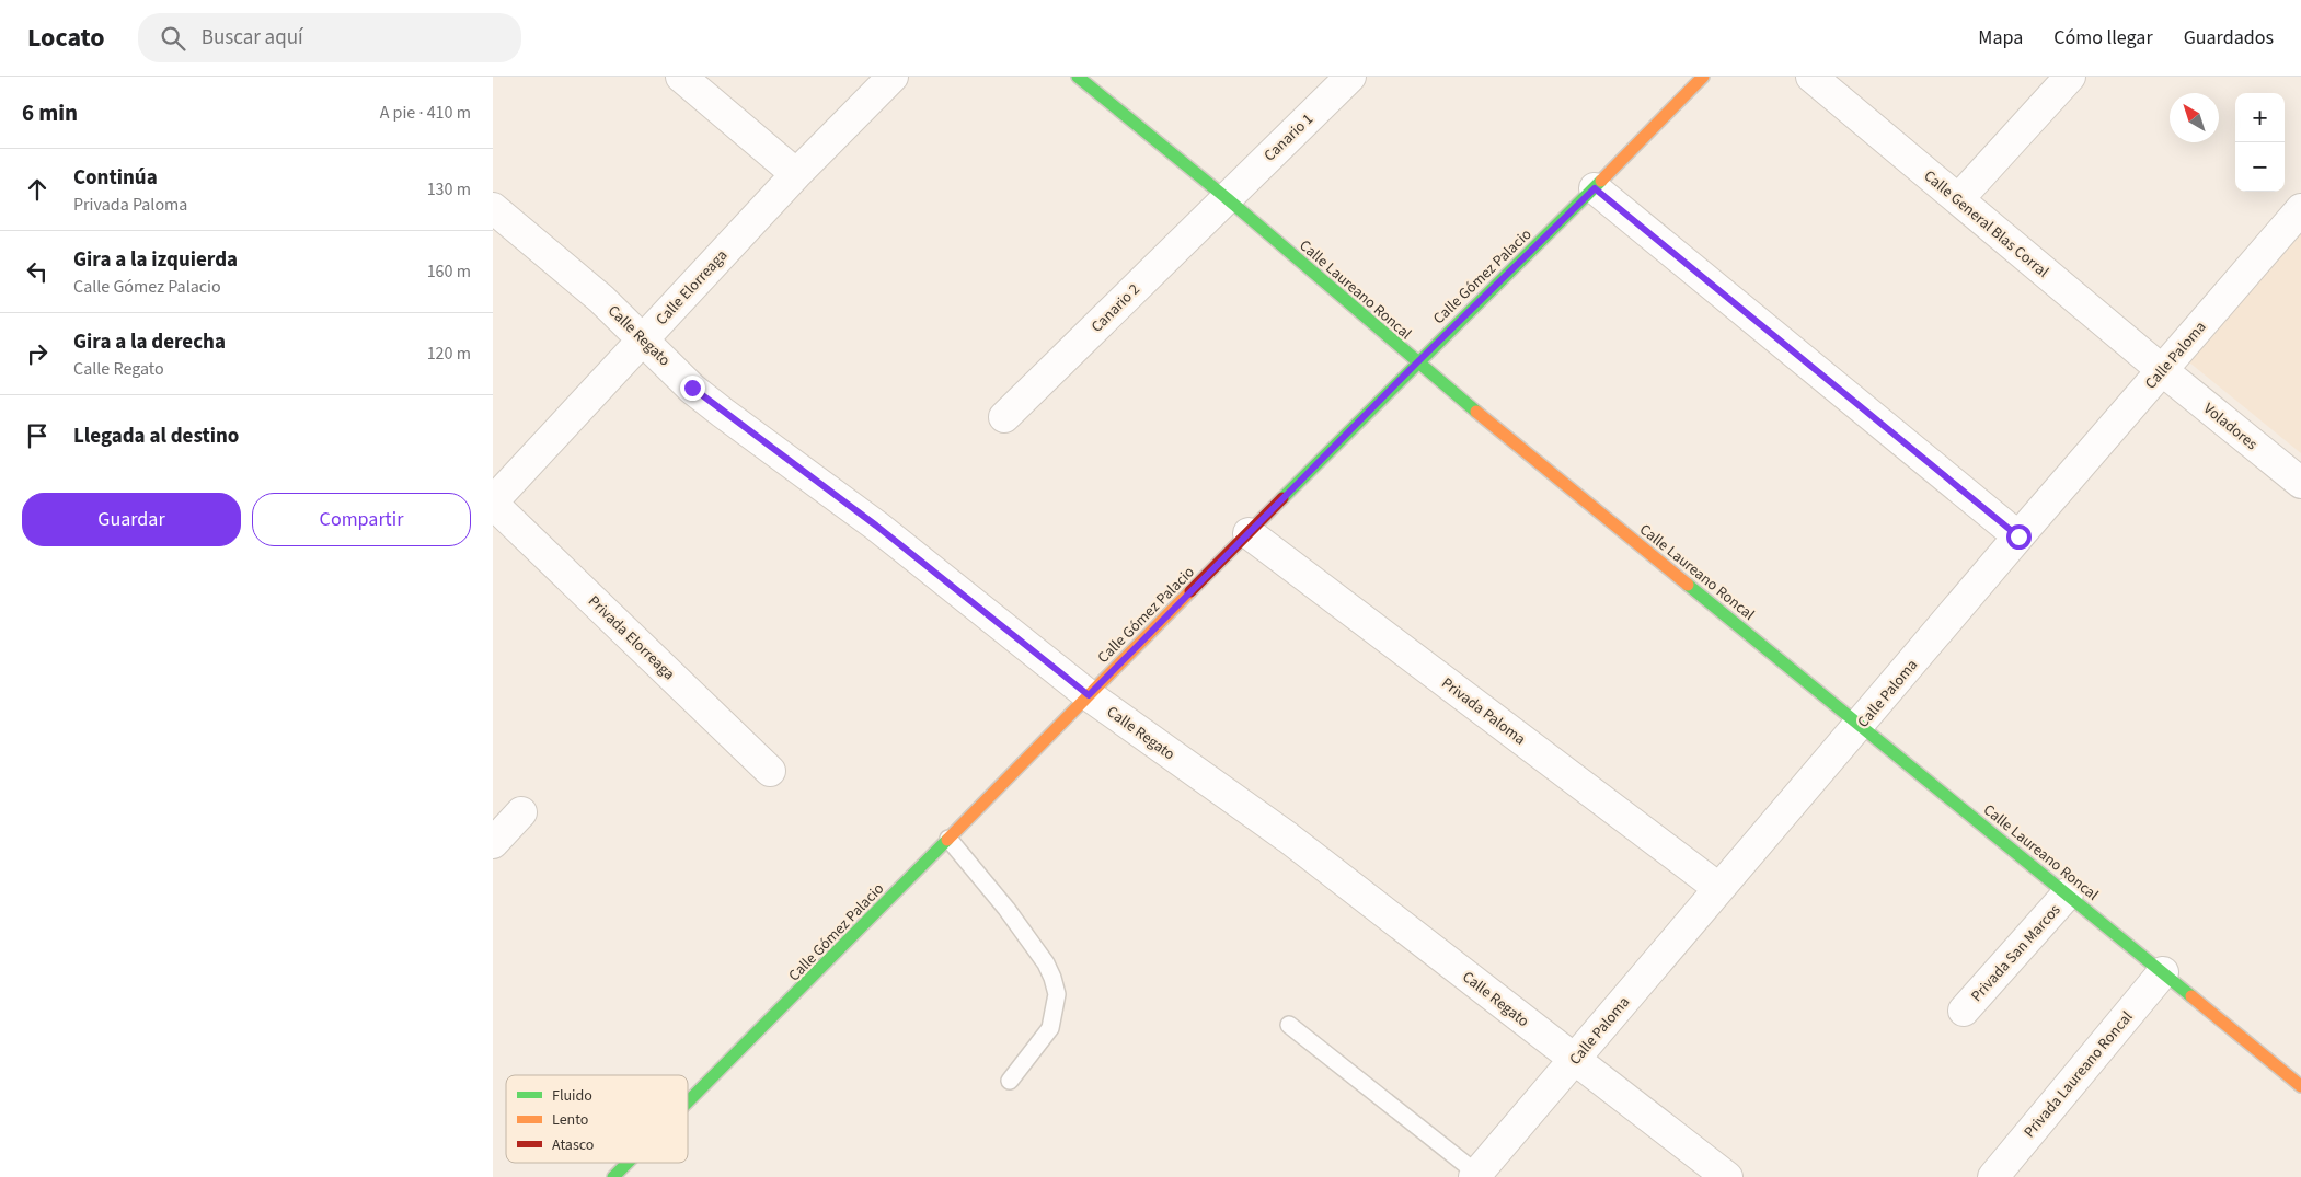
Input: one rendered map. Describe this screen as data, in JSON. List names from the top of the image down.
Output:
{
  "streets": {
    "street": [
      "Canario 1",
      "Calle General Blas Corral",
      "Calle Gómez Palacio",
      "Calle Elorreaga",
      "Calle Laureano Roncal",
      "Canario 2",
      "Calle Regato",
      "Calle Paloma",
      "Voladores",
      "Privada Elorreaga",
      "Privada Paloma",
      "Privada San Marcos",
      "Privada Laureano Roncal"
    ]
  },
  "crossings": [
    ["Canario 1", "Calle Laureano Roncal"],
    ["Canario 1", "Canario 2"],
    ["Calle General Blas Corral", "Calle Paloma"],
    ["Calle General Blas Corral", "Voladores"],
    ["Calle Gómez Palacio", "Calle Laureano Roncal"],
    ["Calle Gómez Palacio", "Calle Regato"],
    ["Calle Gómez Palacio", "Privada Paloma"],
    ["Calle Elorreaga", "Calle Regato"],
    ["Calle Elorreaga", "Privada Elorreaga"],
    ["Calle Laureano Roncal", "Canario 2"],
    ["Calle Laureano Roncal", "Calle Paloma"],
    ["Calle Laureano Roncal", "Privada San Marcos"],
    ["Calle Laureano Roncal", "Privada Laureano Roncal"],
    ["Calle Regato", "Calle Paloma"],
    ["Calle Paloma", "Voladores"],
    ["Calle Paloma", "Privada Paloma"]
  ],
  "legend": ["Fluido", "Lento", "Atasco"],
  "north": "top left",
  "page": {
    "header": "Locato",
    "search": "Buscar aquí",
    "nav": ["Mapa", "Cómo llegar", "Guardados"],
    "heading": ["6 min", "A pie · 410 m"],
    "map_buttons": ["+", "−"],
    "list": [
      ["Continúa", "Privada Paloma", "130 m"],
      ["Gira a la izquierda", "Calle Gómez Palacio", "160 m"],
      ["Gira a la derecha", "Calle Regato", "120 m"],
      "Llegada al destino"
    ],
    "buttons": ["Guardar", "Compartir"]
  }
}
